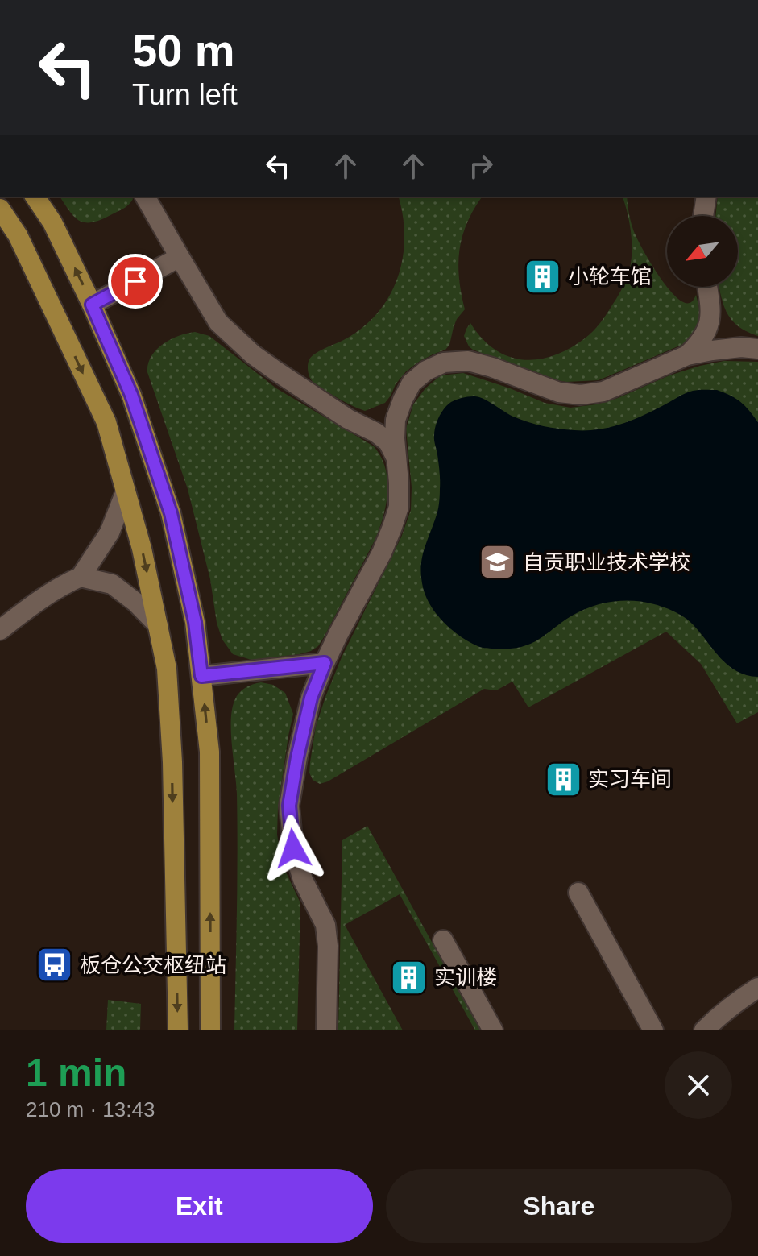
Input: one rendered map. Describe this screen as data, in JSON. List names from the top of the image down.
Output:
{
  "places": {
    "building": ["小轮车馆", "实习车间", "实训楼"],
    "school or university": ["自贡职业技术学校"],
    "bus stop": ["板仓公交枢纽站"]
  },
  "north": "bottom left",
  "page": {
    "turn": ["50 m", "Turn left"],
    "heading": ["1 min", "210 m · 13:43"],
    "buttons": ["Exit", "Share"]
  }
}
